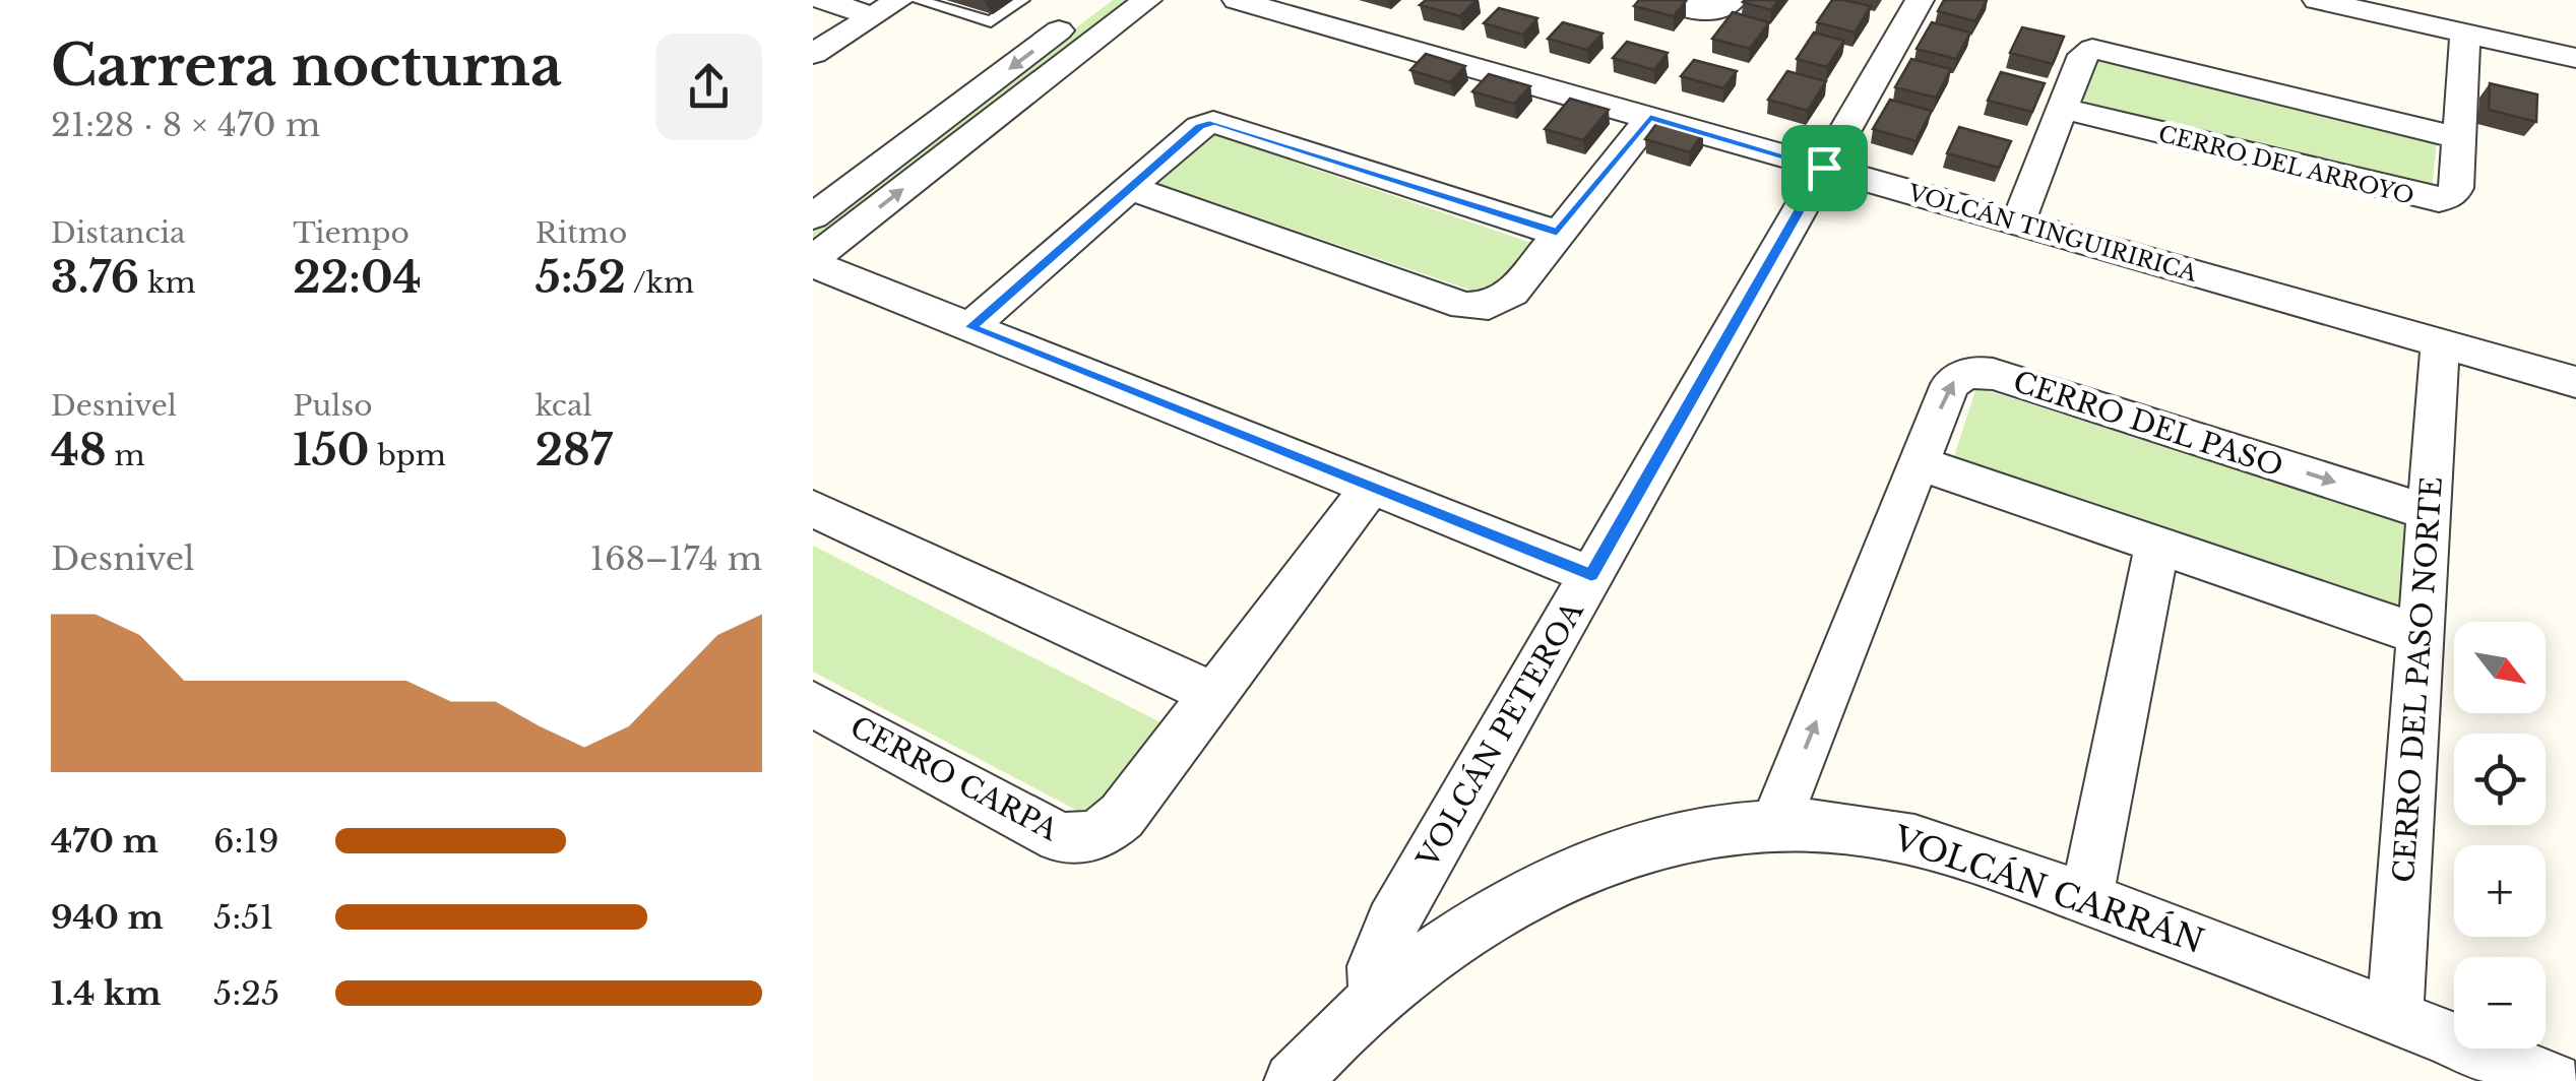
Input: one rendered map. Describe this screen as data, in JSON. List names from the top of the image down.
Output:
{
  "streets": {
    "street": [
      "CERRO DEL ARROYO",
      "VOLCÁN TINGUIRIRICA",
      "CERRO DEL PASO",
      "CERRO DEL PASO NORTE",
      "VOLCÁN PETEROA",
      "CERRO CARPA",
      "VOLCÁN CARRÁN"
    ]
  },
  "crossings": [
    ["VOLCÁN TINGUIRIRICA", "CERRO DEL PASO NORTE"],
    ["VOLCÁN TINGUIRIRICA", "VOLCÁN PETEROA"],
    ["CERRO DEL PASO", "CERRO DEL PASO NORTE"],
    ["CERRO DEL PASO", "VOLCÁN CARRÁN"],
    ["CERRO DEL PASO NORTE", "VOLCÁN CARRÁN"],
    ["VOLCÁN PETEROA", "VOLCÁN CARRÁN"]
  ],
  "north": "bottom right",
  "page": {
    "heading": ["Carrera nocturna", "21:28 · 8 × 470 m"],
    "stats": [
      ["Distancia", "3.76 km"],
      ["Tiempo", "22:04"],
      ["Ritmo", "5:52 /km"],
      ["Desnivel", "48 m"],
      ["Pulso", "150 bpm"],
      ["kcal", "287"]
    ],
    "chart": ["Desnivel", "168–174 m"],
    "map_buttons": ["+", "−"],
    "list": [
      {
        "name": "470 m",
        "note": "6:19"
      },
      {
        "name": "940 m",
        "note": "5:51"
      },
      {
        "name": "1.4 km",
        "note": "5:25"
      }
    ]
  }
}
